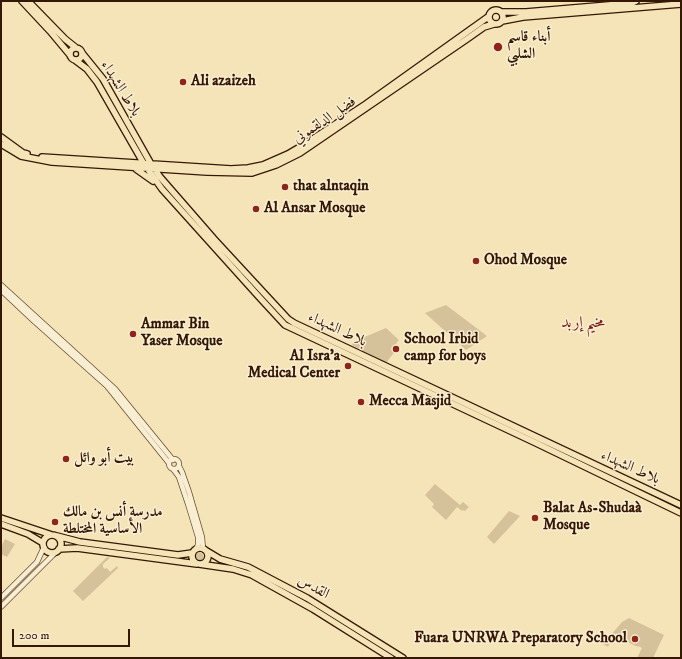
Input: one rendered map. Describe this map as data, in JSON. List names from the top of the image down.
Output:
{
  "streets": {
    "main road": ["بلاط الشهداء", "فضل الدلقموني", "القدس"]
  },
  "crossings": [
    ["بلاط الشهداء", "فضل الدلقموني"]
  ],
  "districts": ["مخيم إربد"],
  "places": [
    "أبناء قاسم الشلبي",
    "Ali azaizeh",
    "that alntaqin",
    "Al Ansar Mosque",
    "Ohod Mosque",
    "Ammar Bin Yaser Mosque",
    "School Irbid camp for boys",
    "Al Isra'a Medical Center",
    "Mecca Masjid",
    "بيت أبو وائل",
    "Balat As-Shudaà Mosque",
    "مدرسة أنس بن مالك الأساسية المختلطة",
    "Fuara UNRWA Preparatory School"
  ],
  "scale_bar": "200 m"
}
